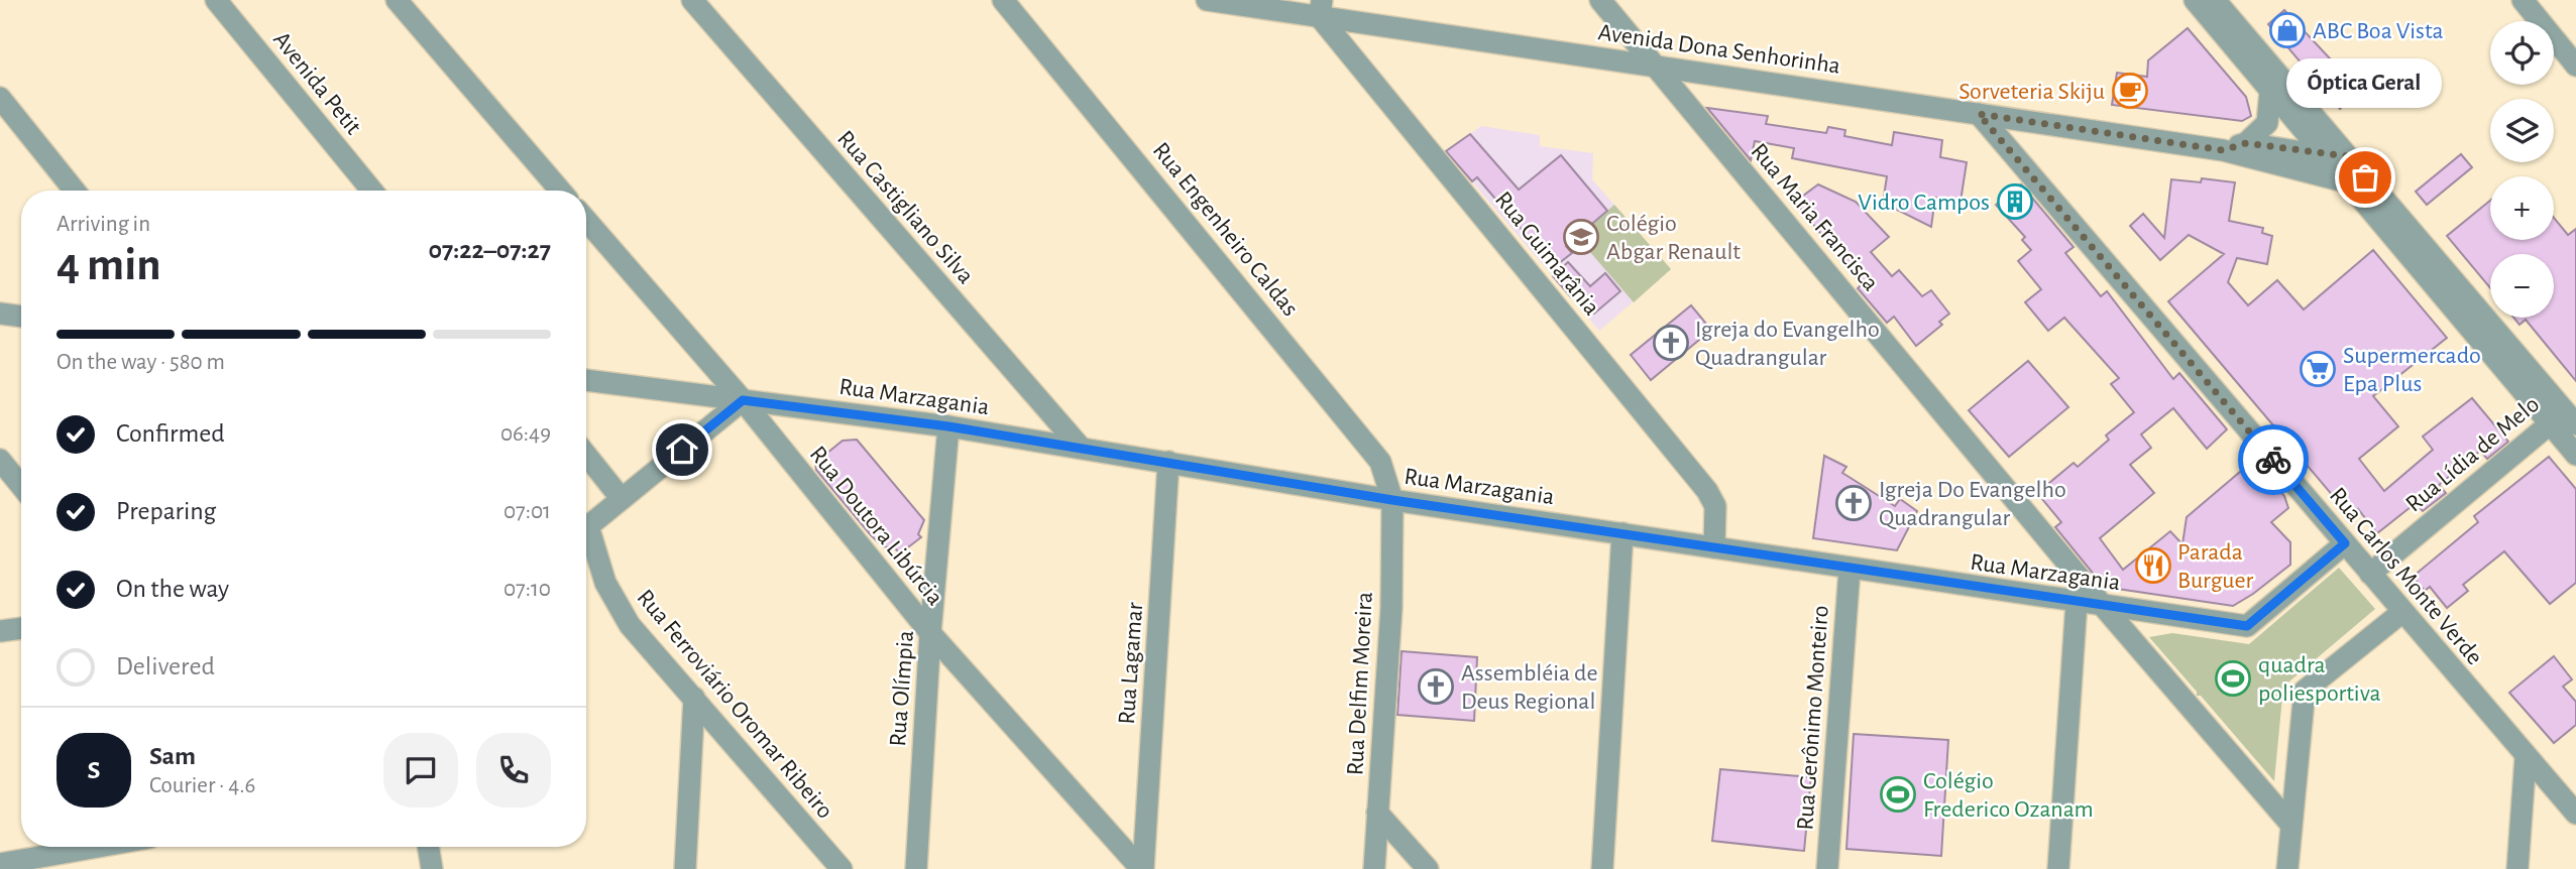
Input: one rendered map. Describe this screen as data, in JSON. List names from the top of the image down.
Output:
{
  "streets": {
    "street": [
      "Avenida Dona Senhorinha",
      "Avenida Petit",
      "Rua Castigliano Silva",
      "Rua Maria Francisca",
      "Rua Engenheiro Caldas",
      "Rua Guimarânia",
      "Rua Marzagania",
      "Rua Lídia de Melo",
      "Rua Doutora Libúrcia",
      "Rua Carlos Monte Verde",
      "Rua Lagamar",
      "Rua Delfim Moreira",
      "Rua Olímpia",
      "Rua Ferroviário Oromar Ribeiro",
      "Rua Gerônimo Monteiro"
    ]
  },
  "crossings": [
    ["Avenida Dona Senhorinha", "Rua Maria Francisca"],
    ["Avenida Dona Senhorinha", "Rua Guimarânia"],
    ["Avenida Dona Senhorinha", "Rua Carlos Monte Verde"],
    ["Rua Castigliano Silva", "Rua Marzagania"],
    ["Rua Maria Francisca", "Rua Marzagania"],
    ["Rua Engenheiro Caldas", "Rua Marzagania"],
    ["Rua Engenheiro Caldas", "Rua Delfim Moreira"],
    ["Rua Guimarânia", "Rua Marzagania"],
    ["Rua Marzagania", "Rua Doutora Libúrcia"],
    ["Rua Marzagania", "Rua Carlos Monte Verde"],
    ["Rua Marzagania", "Rua Lagamar"],
    ["Rua Marzagania", "Rua Delfim Moreira"],
    ["Rua Marzagania", "Rua Olímpia"],
    ["Rua Marzagania", "Rua Gerônimo Monteiro"],
    ["Rua Lídia de Melo", "Rua Carlos Monte Verde"],
    ["Rua Doutora Libúrcia", "Rua Lagamar"],
    ["Rua Doutora Libúrcia", "Rua Olímpia"]
  ],
  "places": {
    "shop": ["ABC Boa Vista"],
    "cafe": ["Sorveteria Skiju"],
    "other": ["Óptica Geral"],
    "building": ["Vidro Campos"],
    "school or university": ["Colégio Abgar Renault"],
    "church": ["Igreja do Evangelho Quadrangular", "Igreja Do Evangelho Quadrangular", "Assembléia de Deus Regional"],
    "supermarket": ["Supermercado Epa Plus"],
    "restaurant": ["Parada Burguer"],
    "sports": ["quadra poliesportiva", "Colégio Frederico Ozanam"]
  },
  "page": {
    "map_buttons": ["+", "−"],
    "bubble": "Óptica Geral",
    "heading": ["4 min", "Arriving in", "07:22–07:27"],
    "panel": ["Sam", "Courier · 4.6"],
    "bar": "On the way · 580 m",
    "list": [
      ["Confirmed", "06:49"],
      ["Preparing", "07:01"],
      ["On the way", "07:10"],
      "Delivered"
    ],
    "round": "S"
  }
}
